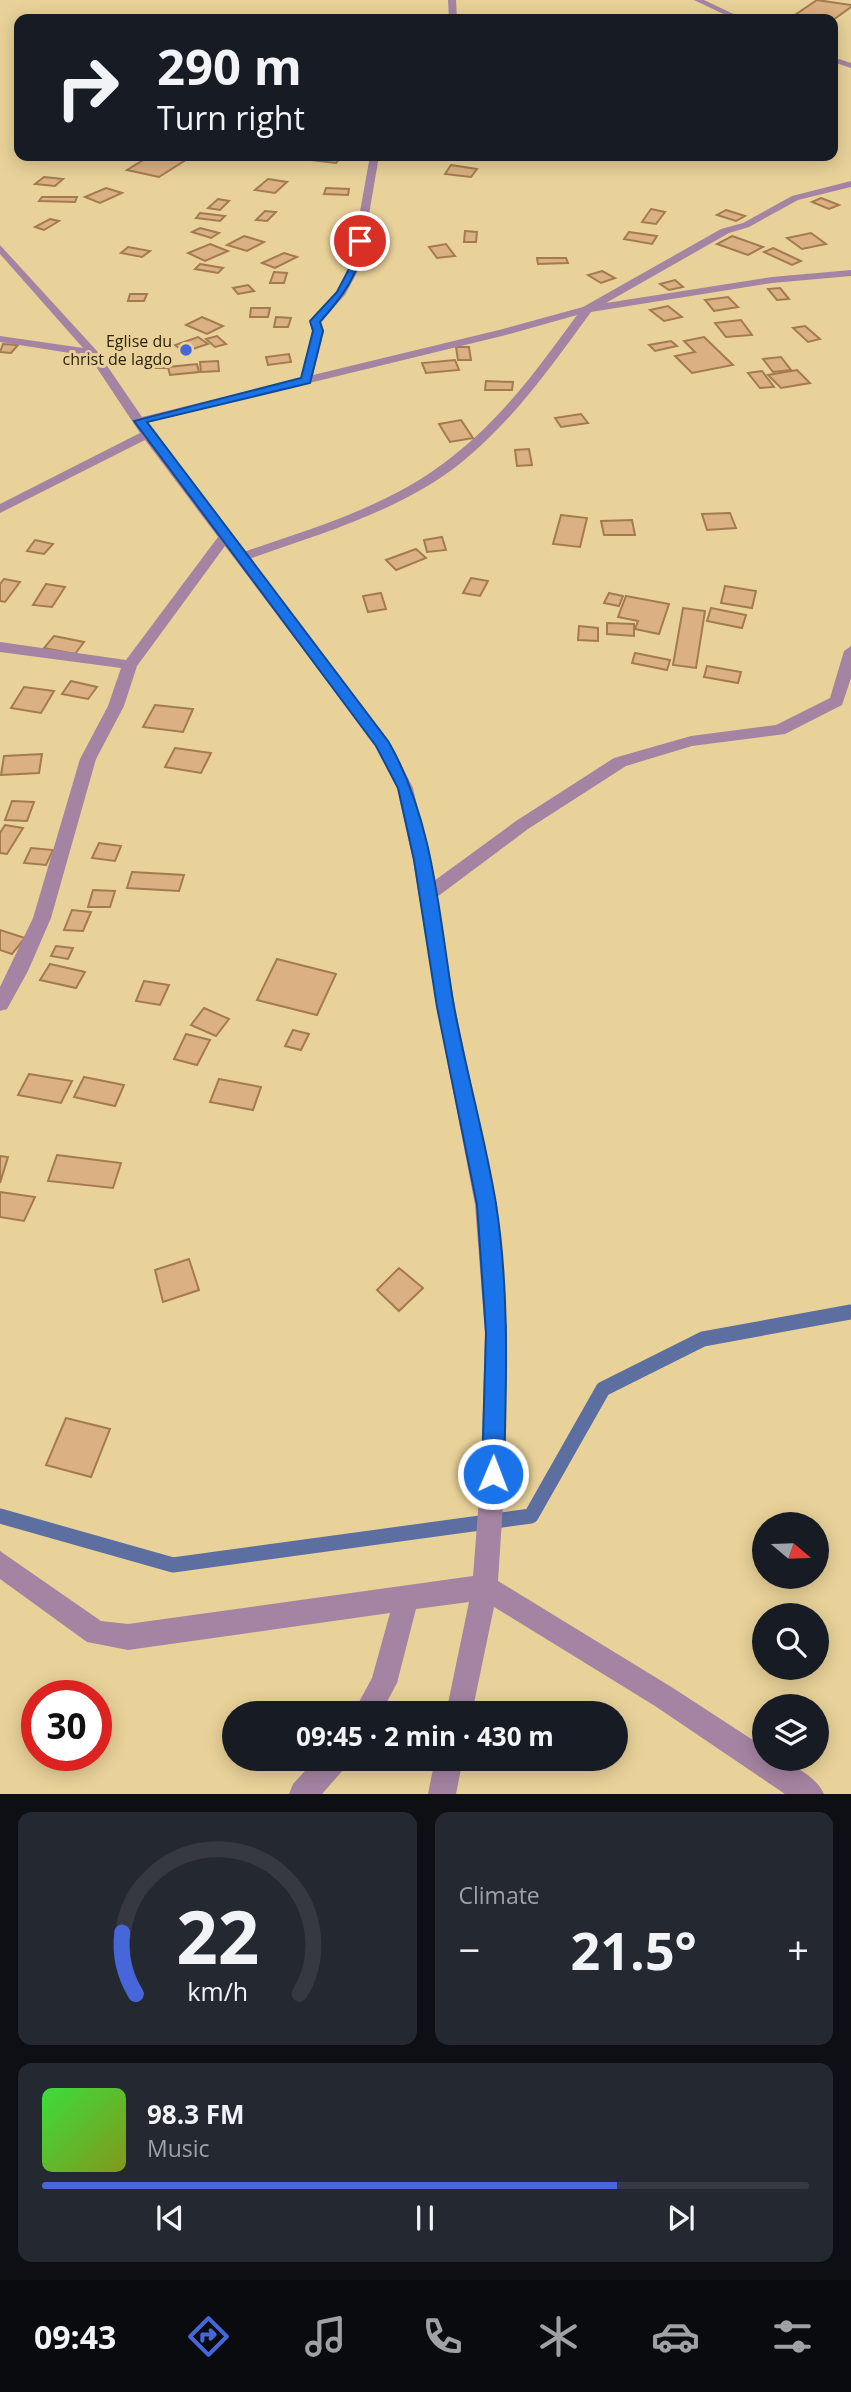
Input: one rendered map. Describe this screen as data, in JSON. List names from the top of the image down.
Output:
{
  "places": ["Eglise du christ de lagdo"],
  "north": "right",
  "page": {
    "turn": ["290 m", "Turn right"],
    "limit": "30",
    "trip": "09:45 · 2 min · 430 m",
    "tile": "Climate",
    "heat": ["−", "21.5°", "+"],
    "song": ["98.3 FM", "Music"],
    "tabs": "09:43",
    "gauge": ["22", "km/h"]
  }
}
